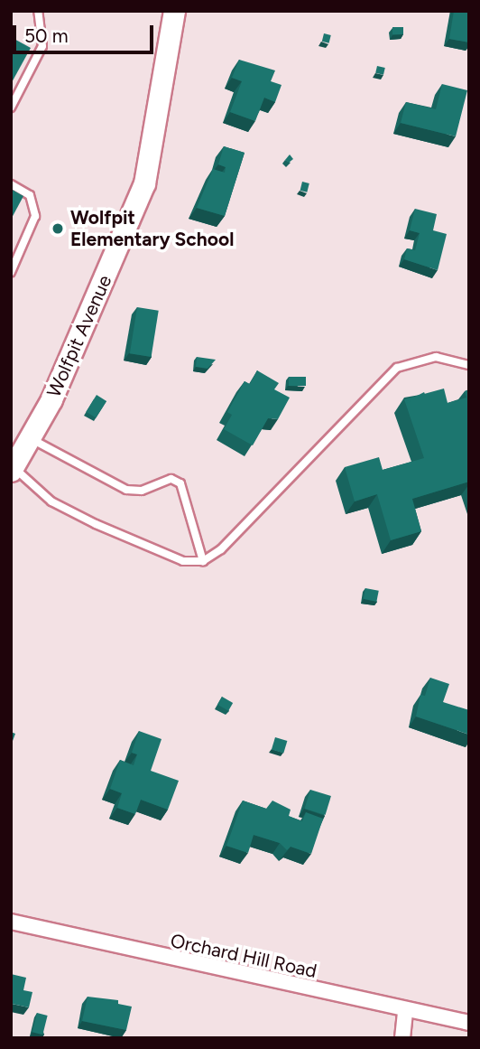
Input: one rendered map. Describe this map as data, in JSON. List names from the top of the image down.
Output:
{
  "streets": {
    "street": ["Wolfpit Avenue", "Orchard Hill Road"]
  },
  "places": ["Wolfpit Elementary School"],
  "scale_bar": "50 m"
}
